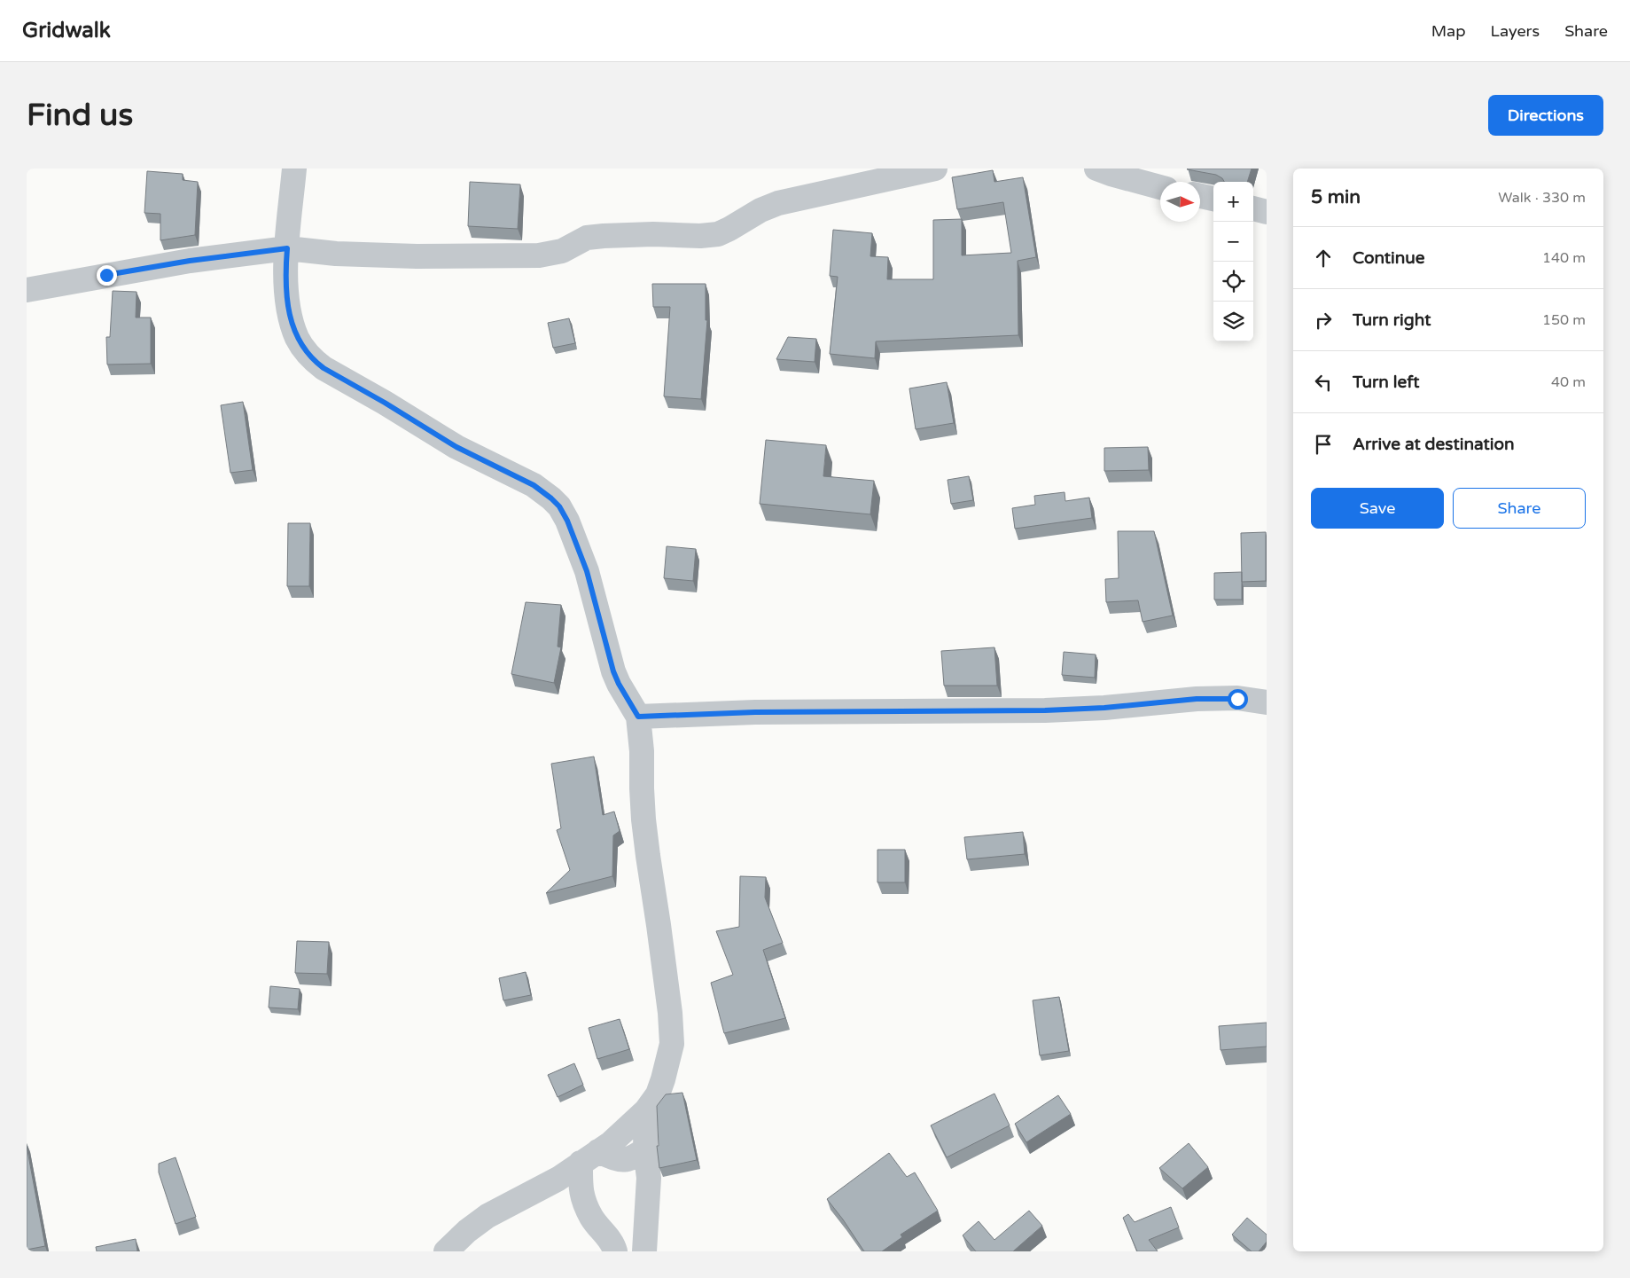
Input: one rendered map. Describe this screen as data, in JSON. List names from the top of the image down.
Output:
{
  "north": "right",
  "page": {
    "header": "Gridwalk",
    "nav": ["Map", "Layers", "Share"],
    "buttons": [
      "Directions",
      ["Save", "Share"]
    ],
    "title": "Find us",
    "heading": ["5 min", "Walk · 330 m"],
    "map_buttons": ["+", "−"],
    "list": [
      ["Continue", "140 m"],
      ["Turn right", "150 m"],
      ["Turn left", "40 m"],
      "Arrive at destination"
    ]
  }
}
